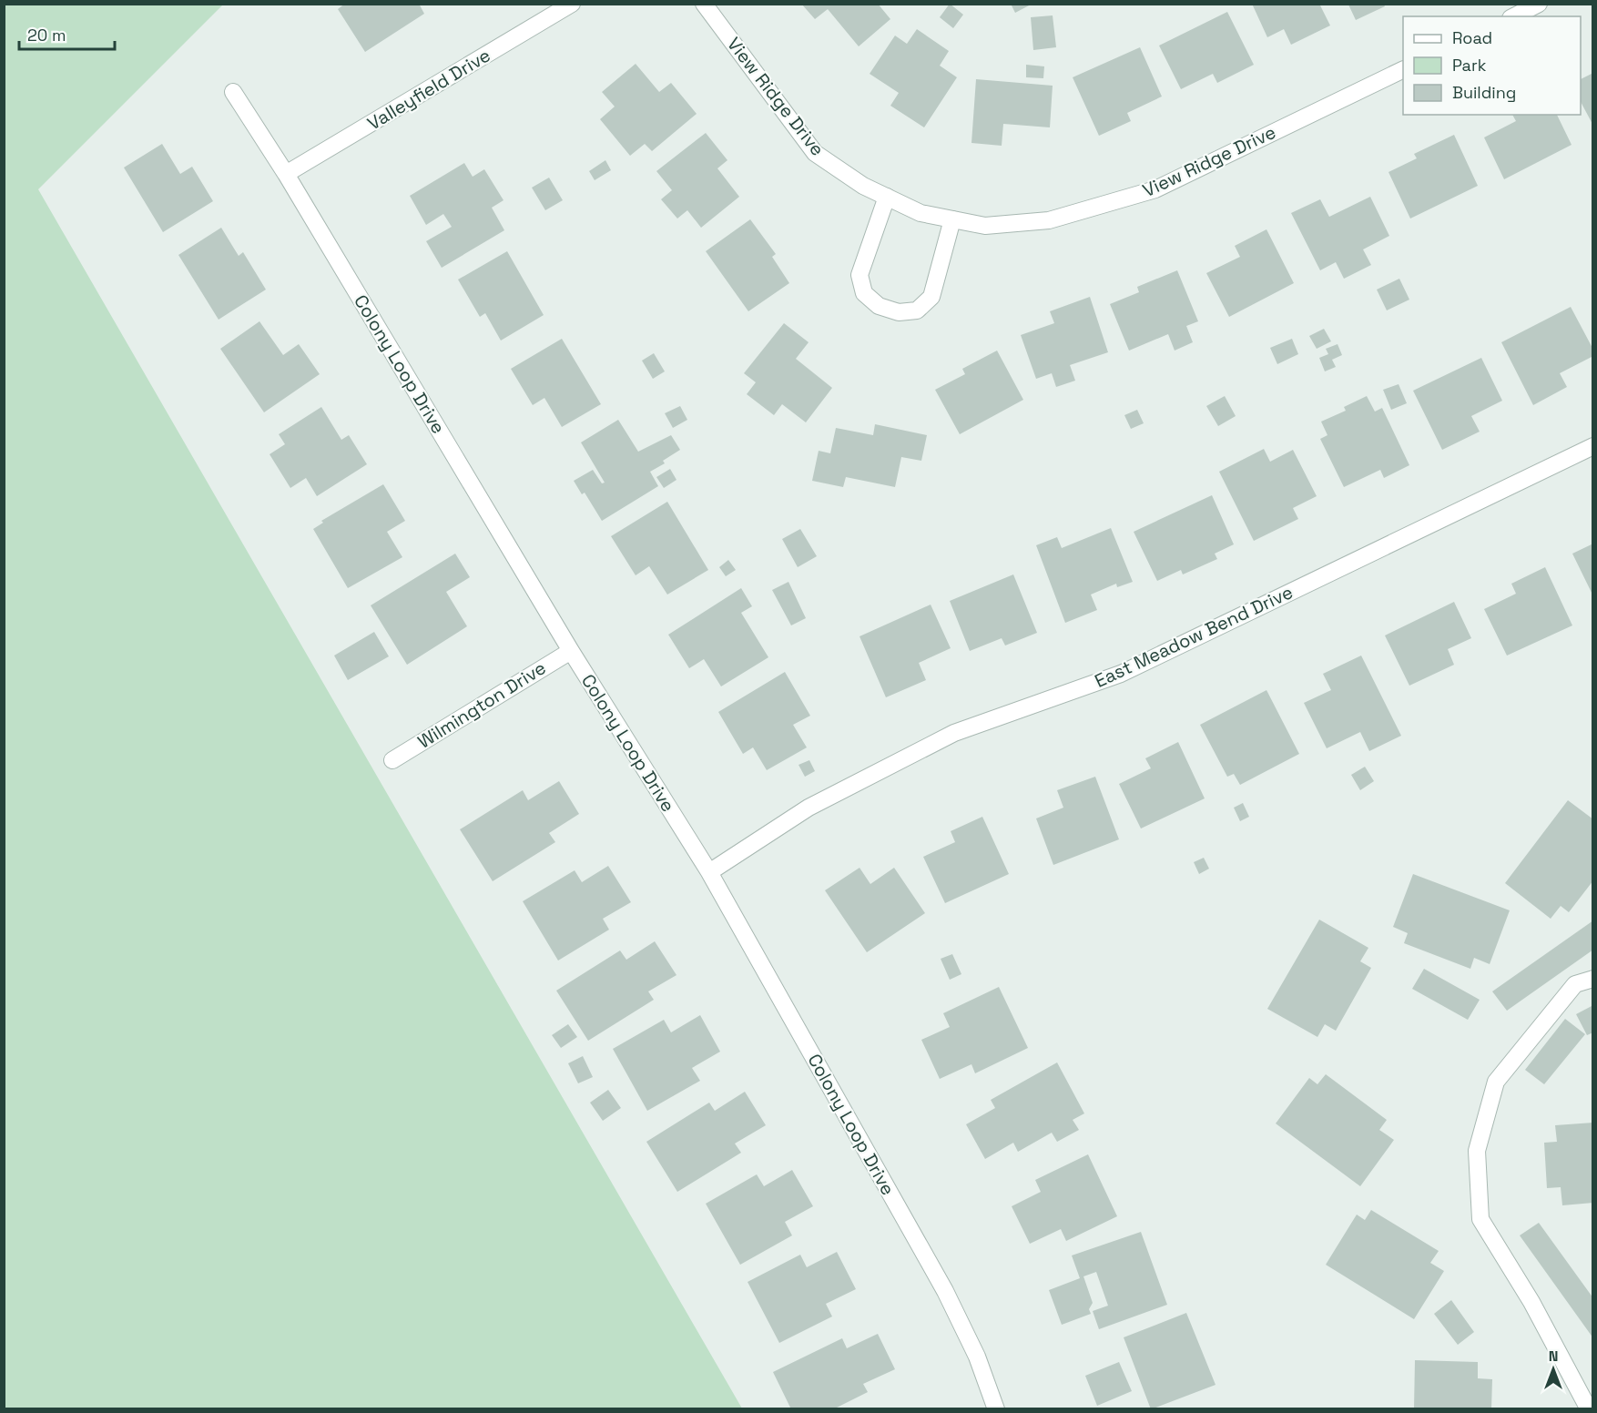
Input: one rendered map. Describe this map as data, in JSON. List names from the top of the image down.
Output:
{
  "streets": {
    "street": [
      "Valleyfield Drive",
      "View Ridge Drive",
      "Colony Loop Drive",
      "East Meadow Bend Drive",
      "Wilmington Drive"
    ]
  },
  "crossings": [
    ["Valleyfield Drive", "Colony Loop Drive"],
    ["Colony Loop Drive", "East Meadow Bend Drive"],
    ["Colony Loop Drive", "Wilmington Drive"]
  ],
  "legend": ["Road", "Park", "Building"],
  "scale_bar": "20 m",
  "north": "top"
}
